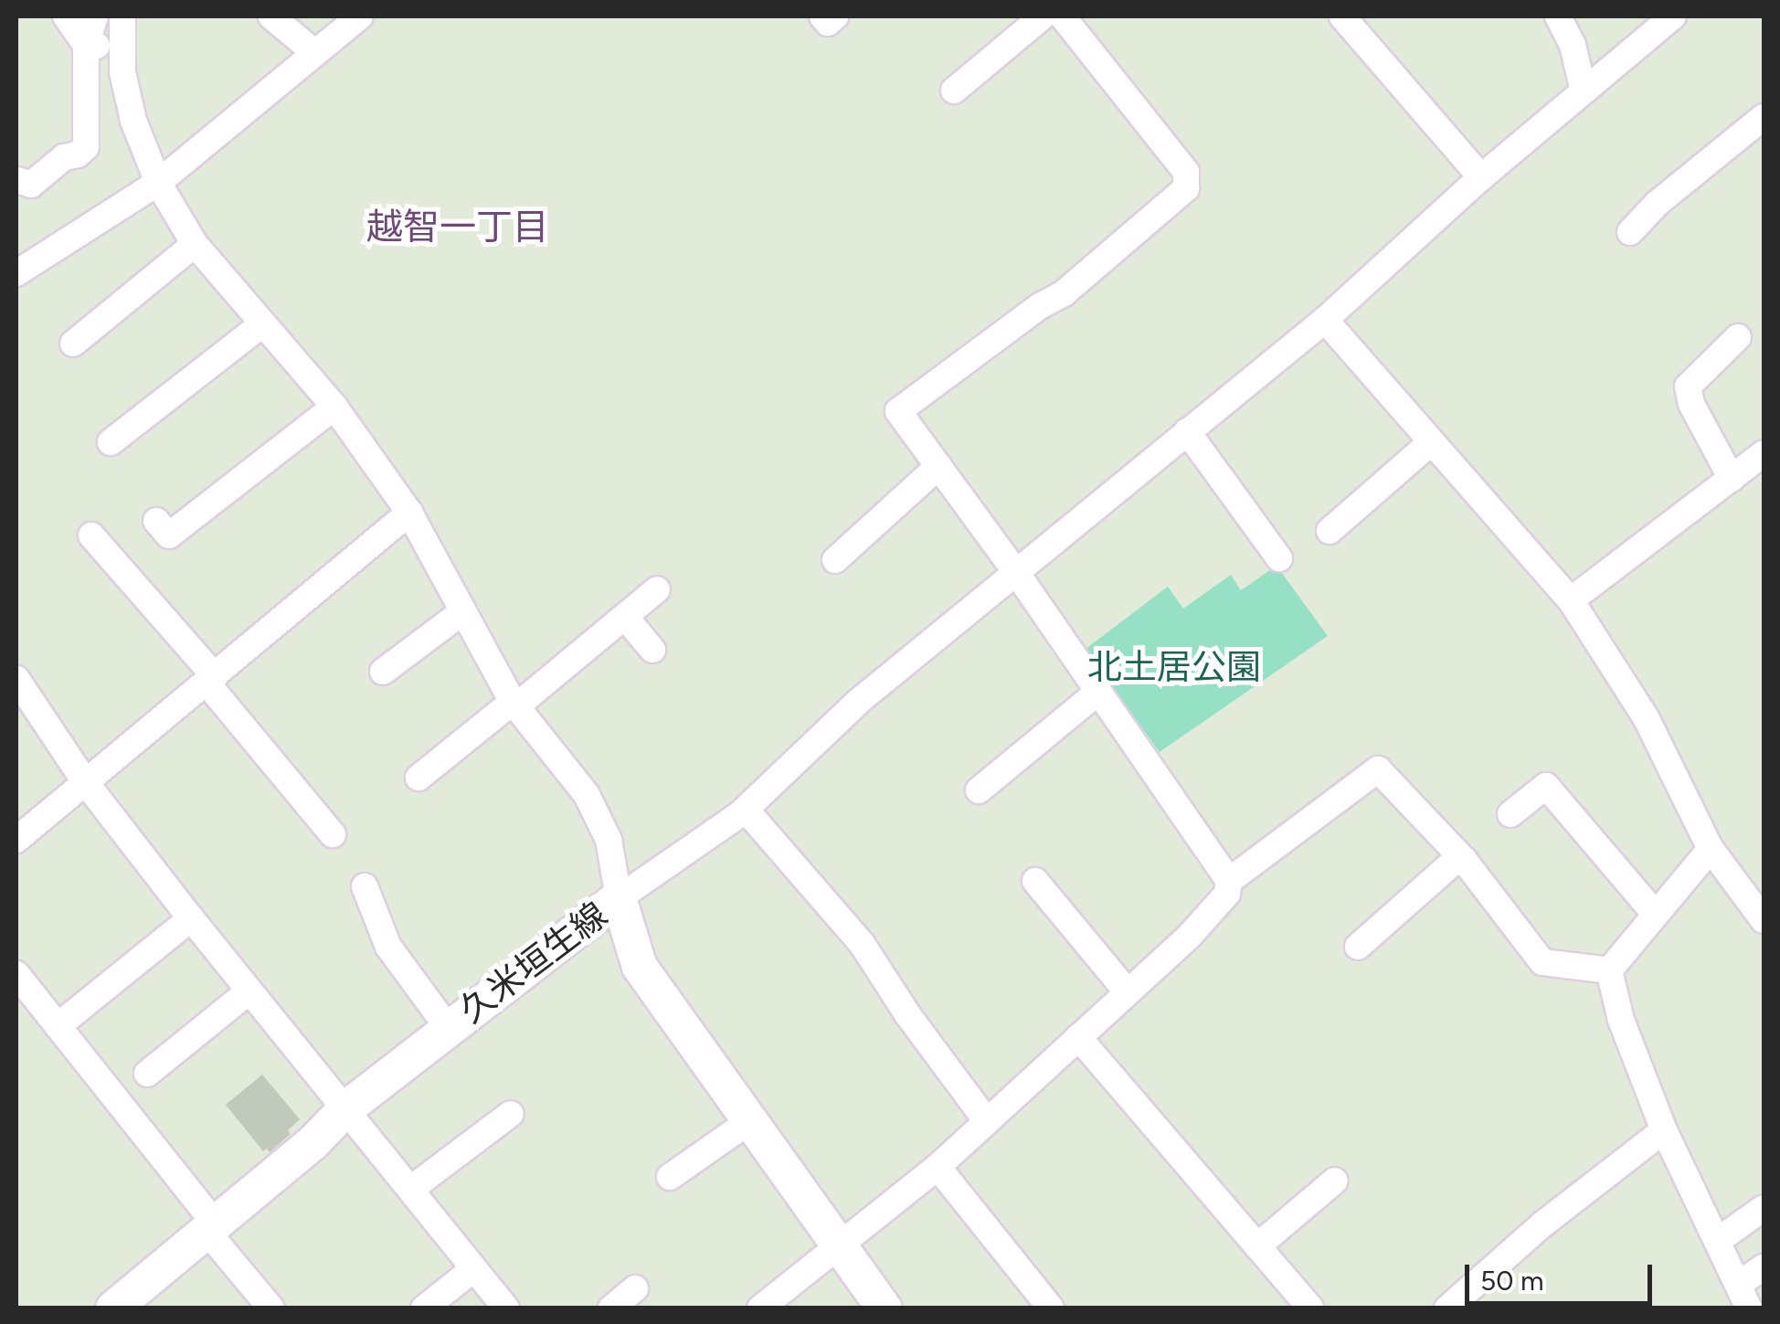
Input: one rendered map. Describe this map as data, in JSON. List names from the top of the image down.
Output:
{
  "streets": {
    "main road": ["久米垣生線"]
  },
  "districts": ["越智一丁目"],
  "parks": ["北土居公園"],
  "scale_bar": "50 m"
}
